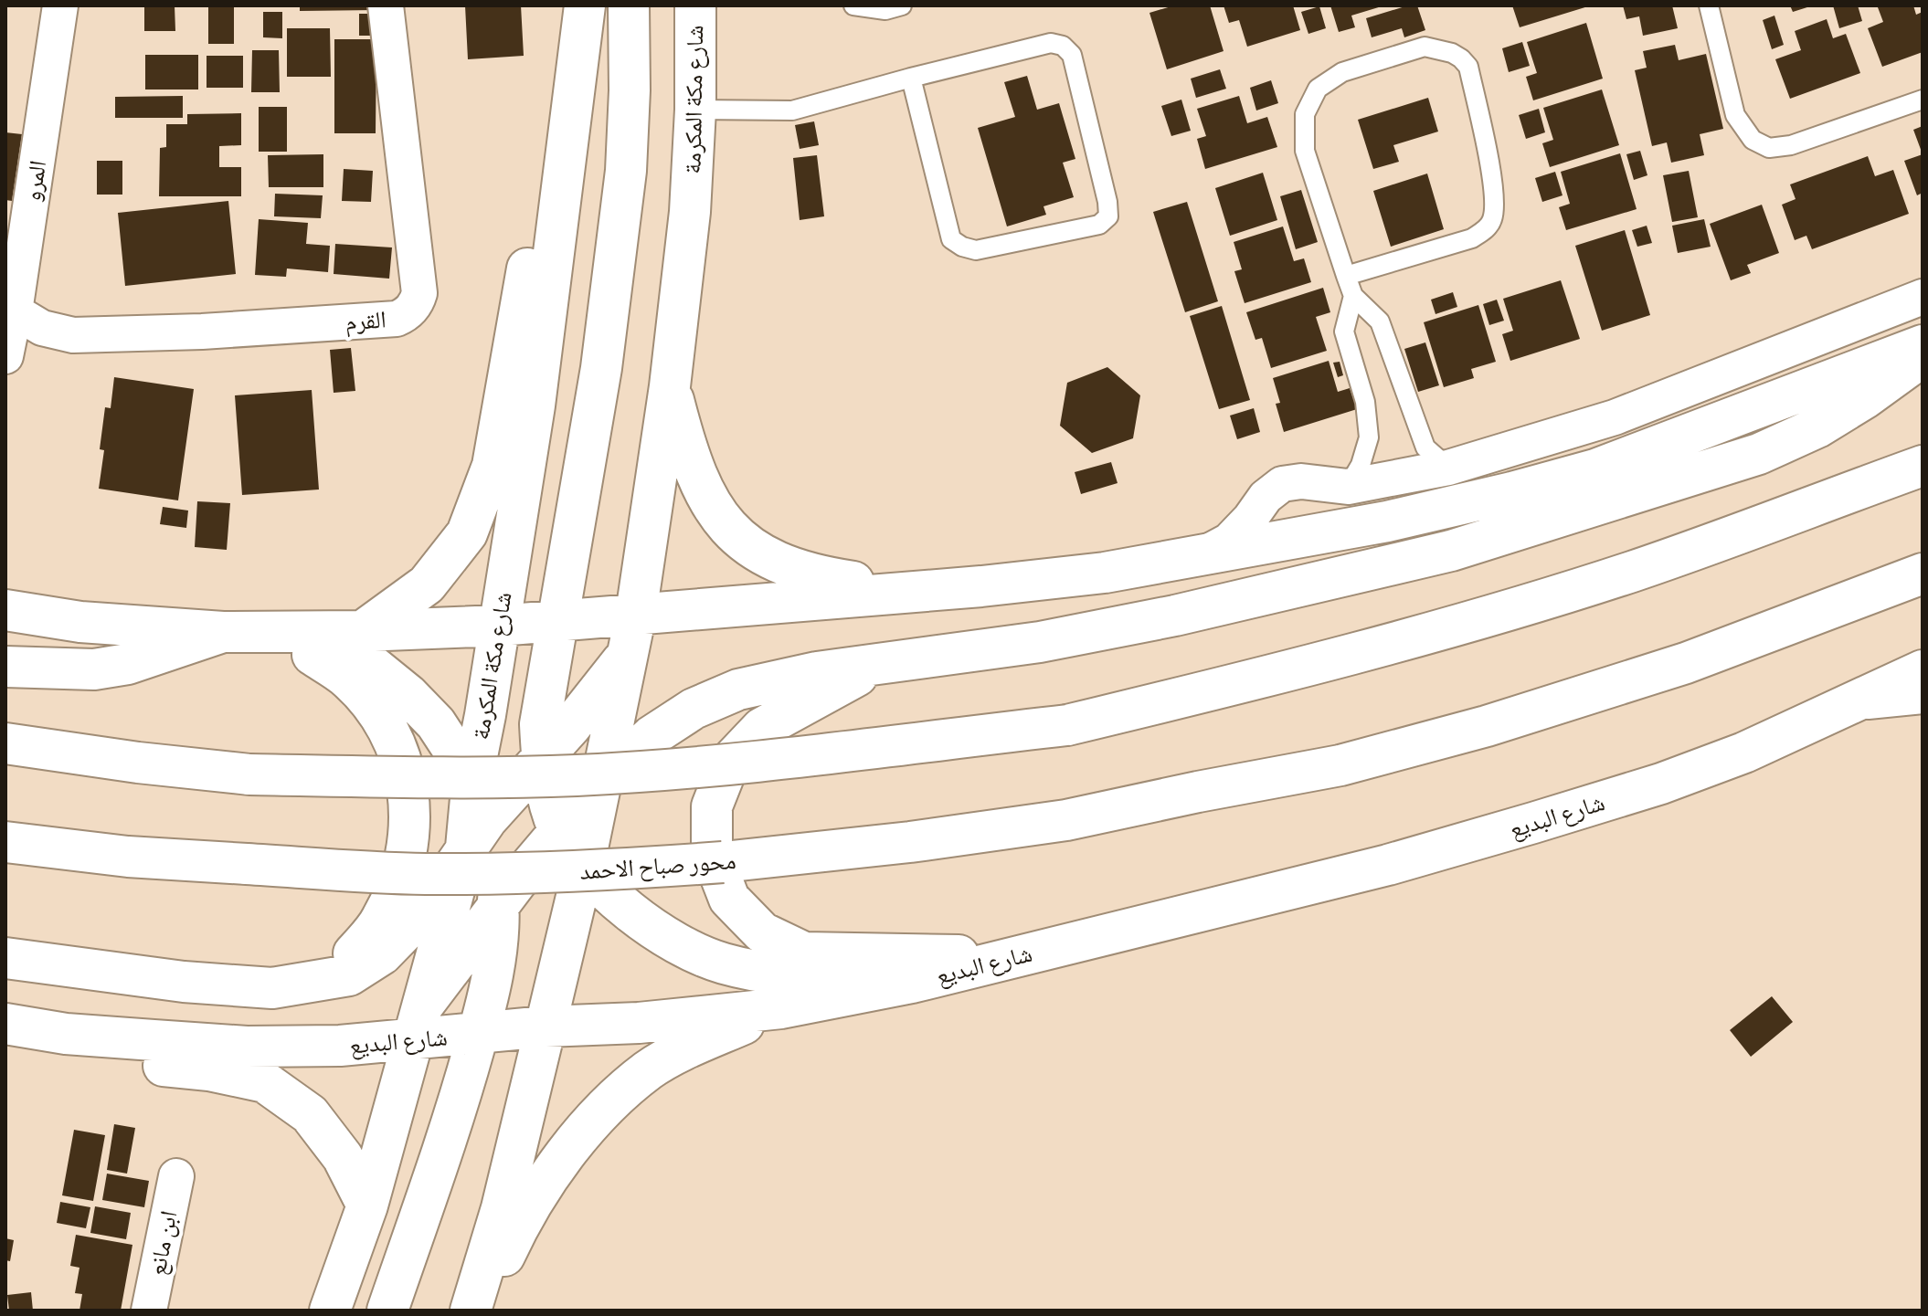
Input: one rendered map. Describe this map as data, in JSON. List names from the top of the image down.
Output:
{
  "streets": {
    "main road": ["شارع مكة المكرمة", "شارع البديع", "محور صباح الاحمد"],
    "street": ["المرو", "القرم", "ابن مانع"]
  },
  "crossings": [
    ["شارع مكة المكرمة", "شارع البديع"],
    ["المرو", "القرم"]
  ]
}
